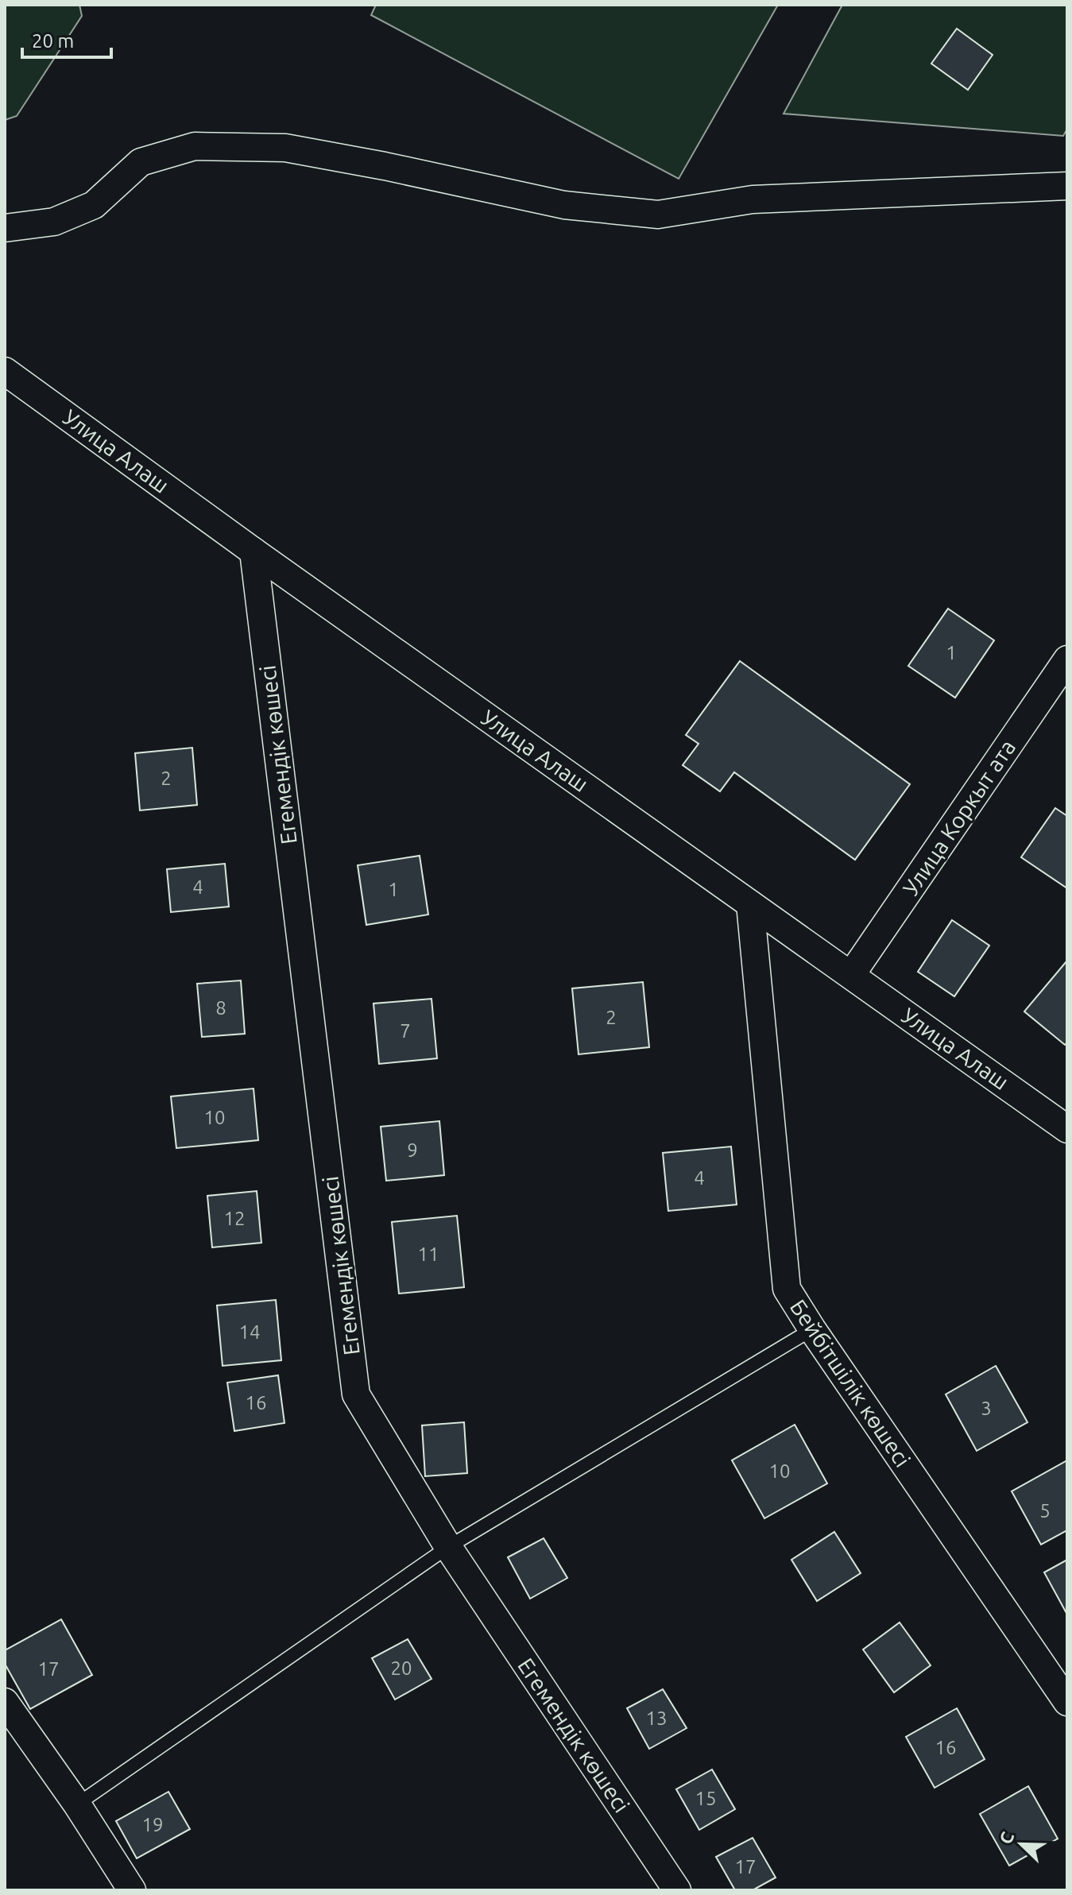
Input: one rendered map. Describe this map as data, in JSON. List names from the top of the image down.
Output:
{
  "streets": {
    "street": [
      "Улица Алаш",
      "Егемендік көшесі",
      "Улица Коркыт ата",
      "Бейбітшілік көшесі"
    ]
  },
  "crossings": [
    ["Улица Алаш", "Егемендік көшесі"],
    ["Улица Алаш", "Улица Коркыт ата"],
    ["Улица Алаш", "Бейбітшілік көшесі"]
  ],
  "house_numbers": [
    "1",
    "2",
    "4",
    "1",
    "8",
    "2",
    "7",
    "10",
    "9",
    "4",
    "12",
    "11",
    "14",
    "16",
    "3",
    "10",
    "5",
    "20",
    "17",
    "13",
    "16",
    "15",
    "19",
    "17"
  ],
  "scale_bar": "20 m",
  "north": "top left"
}
